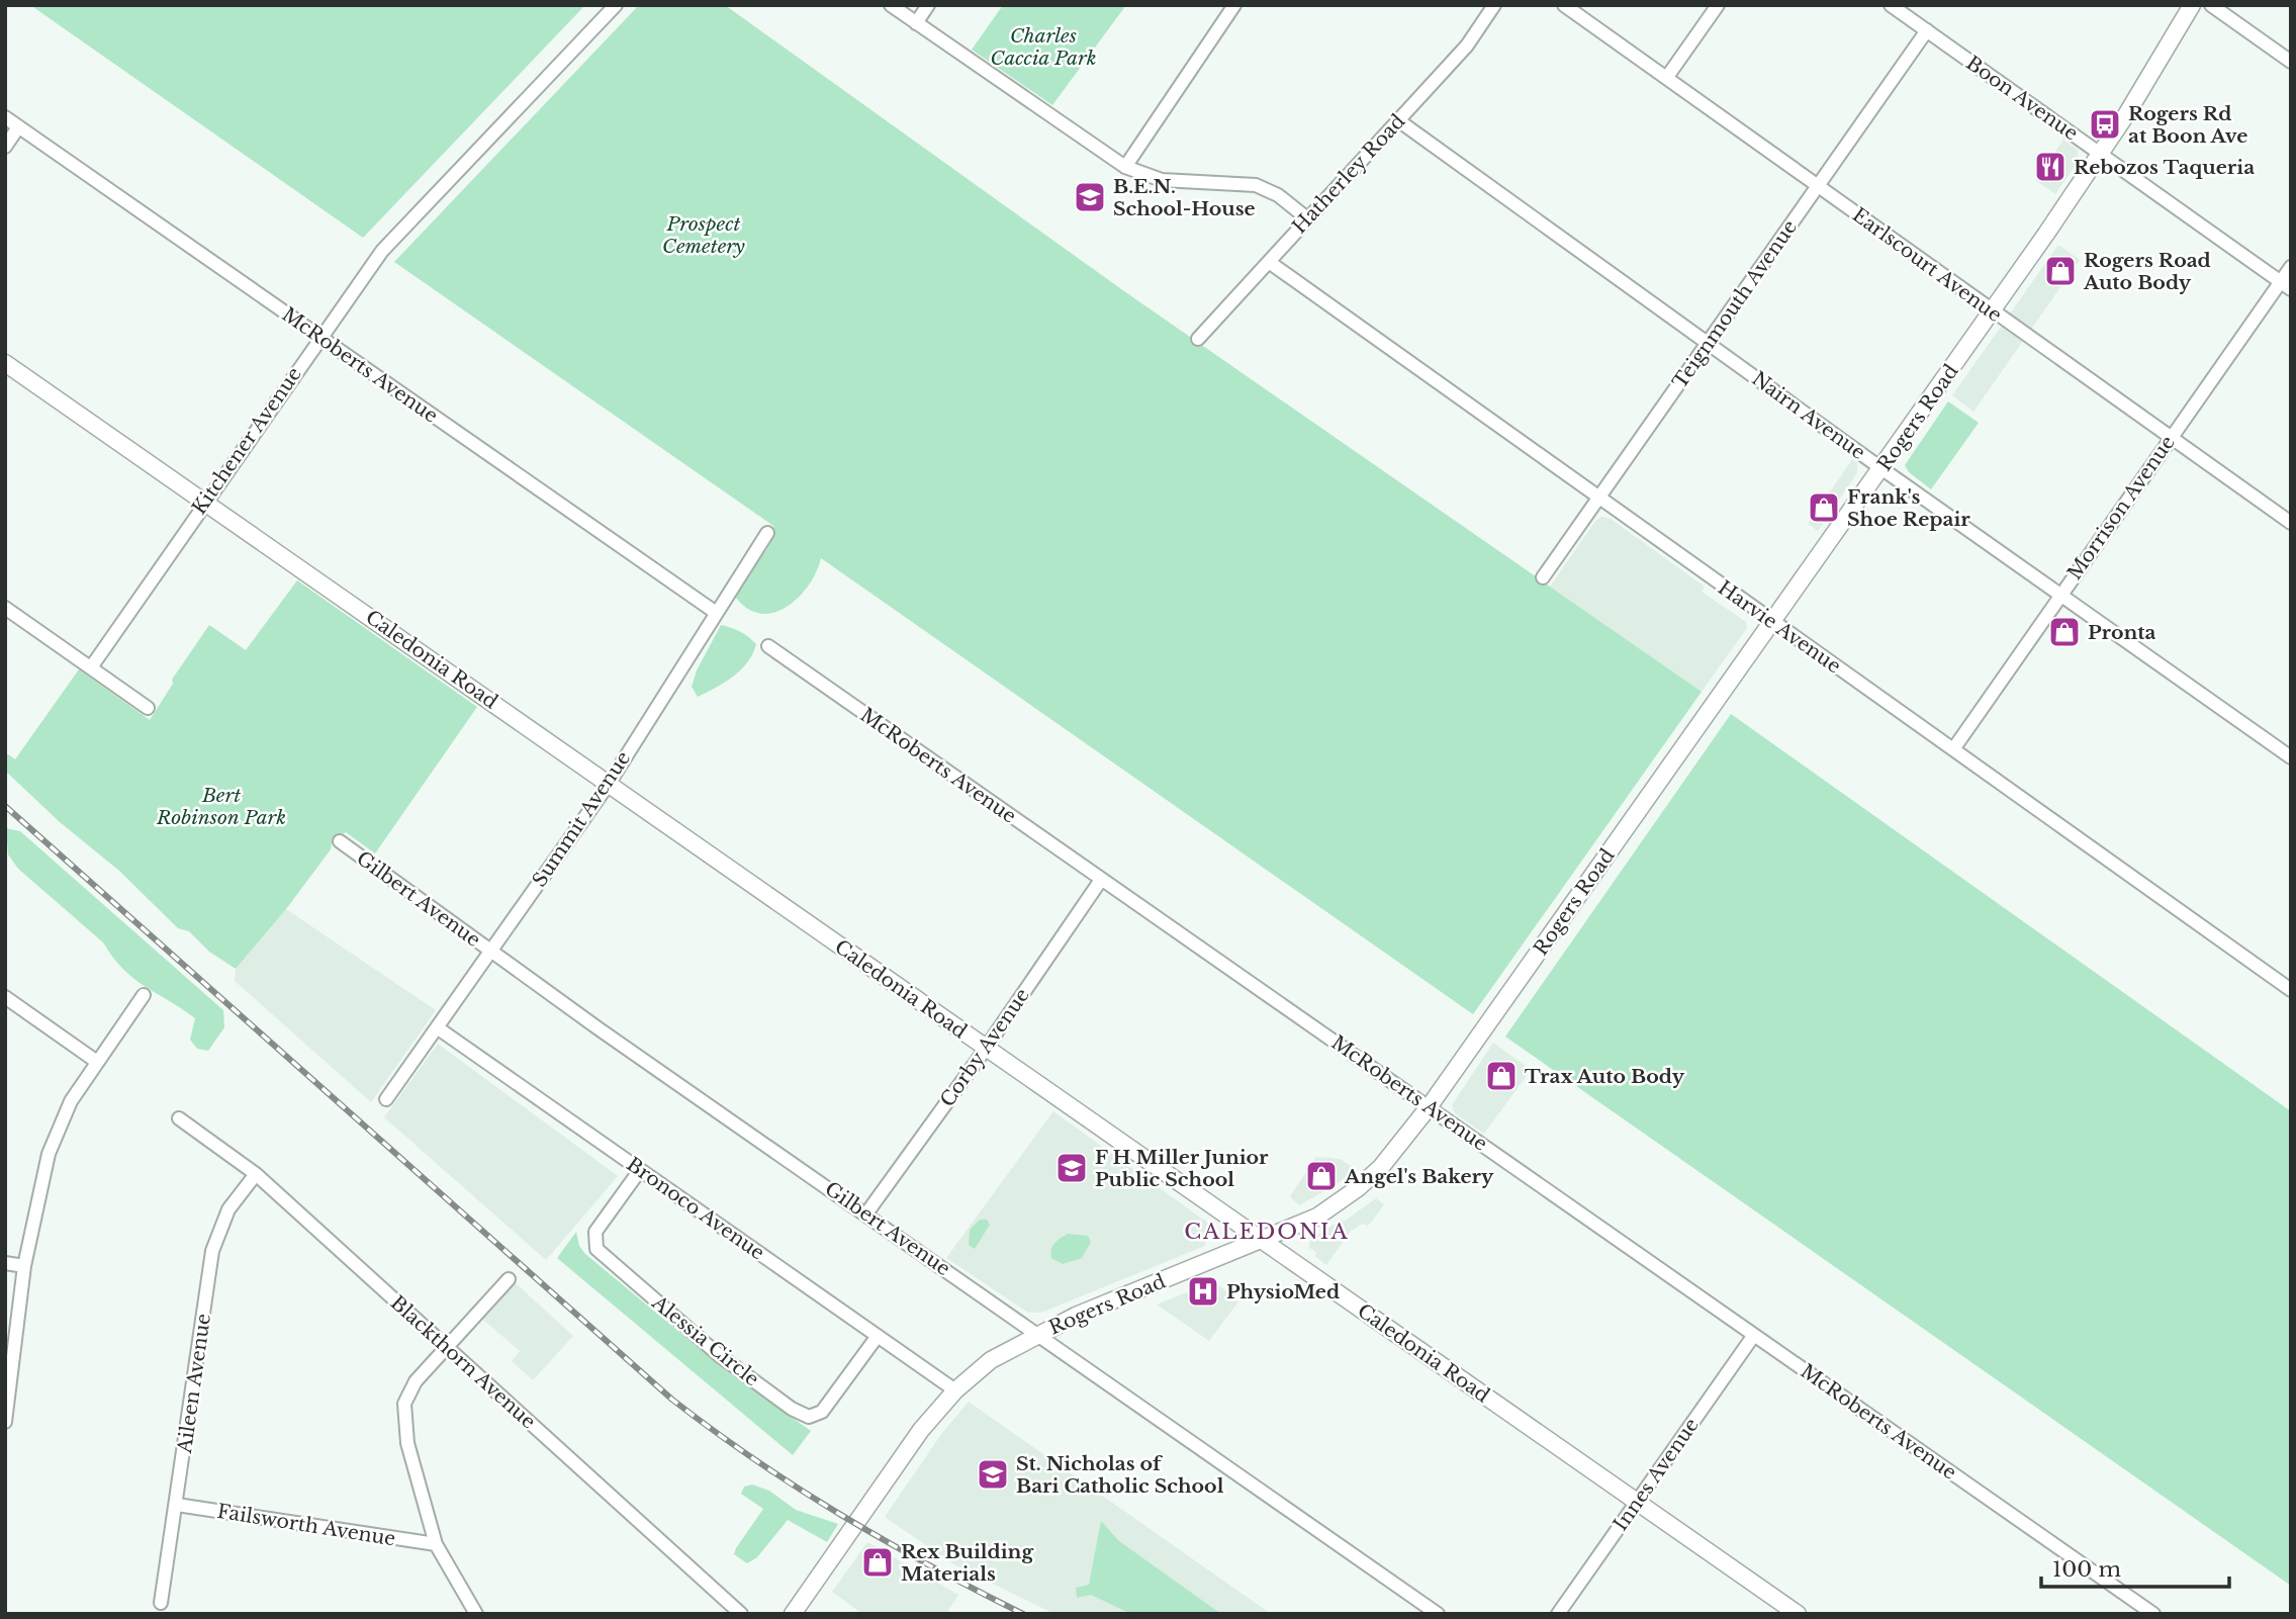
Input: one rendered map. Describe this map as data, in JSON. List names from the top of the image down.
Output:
{
  "streets": {
    "street": [
      "Boon Avenue",
      "Hatherley Road",
      "Earlscourt Avenue",
      "Teignmouth Avenue",
      "McRoberts Avenue",
      "Nairn Avenue",
      "Rogers Road",
      "Kitchener Avenue",
      "Morrison Avenue",
      "Harvie Avenue",
      "Caledonia Road",
      "Summit Avenue",
      "Gilbert Avenue",
      "Corby Avenue",
      "Bronoco Avenue",
      "Alessia Circle",
      "Blackthorn Avenue",
      "Aileen Avenue",
      "Innes Avenue",
      "Failsworth Avenue"
    ]
  },
  "crossings": [
    ["Boon Avenue", "Teignmouth Avenue"],
    ["Boon Avenue", "Rogers Road"],
    ["Boon Avenue", "Morrison Avenue"],
    ["Hatherley Road", "Nairn Avenue"],
    ["Hatherley Road", "Harvie Avenue"],
    ["Earlscourt Avenue", "Teignmouth Avenue"],
    ["Earlscourt Avenue", "Rogers Road"],
    ["Earlscourt Avenue", "Morrison Avenue"],
    ["Teignmouth Avenue", "Nairn Avenue"],
    ["Teignmouth Avenue", "Harvie Avenue"],
    ["McRoberts Avenue", "Rogers Road"],
    ["McRoberts Avenue", "Kitchener Avenue"],
    ["McRoberts Avenue", "Summit Avenue"],
    ["McRoberts Avenue", "Corby Avenue"],
    ["McRoberts Avenue", "Innes Avenue"],
    ["Nairn Avenue", "Rogers Road"],
    ["Nairn Avenue", "Morrison Avenue"],
    ["Rogers Road", "Harvie Avenue"],
    ["Rogers Road", "Caledonia Road"],
    ["Rogers Road", "Gilbert Avenue"],
    ["Rogers Road", "Bronoco Avenue"],
    ["Kitchener Avenue", "Caledonia Road"],
    ["Morrison Avenue", "Harvie Avenue"],
    ["Caledonia Road", "Summit Avenue"],
    ["Caledonia Road", "Corby Avenue"],
    ["Caledonia Road", "Innes Avenue"],
    ["Summit Avenue", "Gilbert Avenue"],
    ["Summit Avenue", "Bronoco Avenue"],
    ["Gilbert Avenue", "Corby Avenue"],
    ["Bronoco Avenue", "Alessia Circle"],
    ["Blackthorn Avenue", "Aileen Avenue"],
    ["Aileen Avenue", "Failsworth Avenue"]
  ],
  "districts": ["CALEDONIA"],
  "parks": ["Charles Caccia Park", "Prospect Cemetery", "Bert Robinson Park"],
  "places": {
    "bus stop": ["Rogers Rd at Boon Ave"],
    "restaurant": ["Rebozos Taqueria"],
    "school or university": ["B.E.N. School-House", "F H Miller Junior Public School", "St. Nicholas of Bari Catholic School"],
    "shop": [
      "Rogers Road Auto Body",
      "Frank's Shoe Repair",
      "Pronta",
      "Trax Auto Body",
      "Angel's Bakery",
      "Rex Building Materials"
    ],
    "hospital": ["PhysioMed"]
  },
  "scale_bar": "100 m"
}
